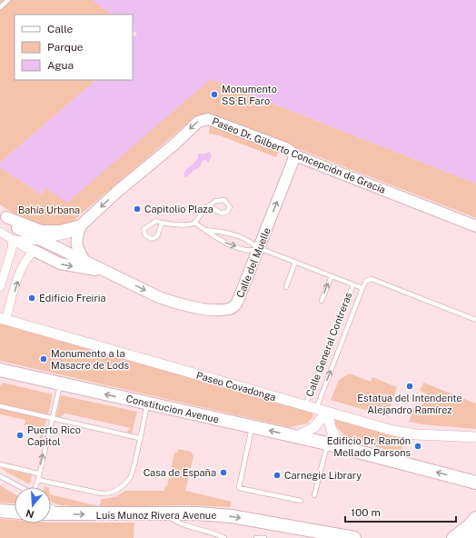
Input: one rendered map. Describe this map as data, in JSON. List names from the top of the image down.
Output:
{
  "streets": {
    "main road": [
      "Paseo Dr. Gilberto Concepción de Gracia",
      "Calle del Muelle",
      "Constitucion Avenue",
      "Luis Munoz Rivera Avenue"
    ],
    "street": ["Paseo Covadonga"],
    "lane": ["Calle General Contreras"]
  },
  "crossings": [
    ["Paseo Dr. Gilberto Concepción de Gracia", "Calle del Muelle"],
    ["Calle General Contreras", "Paseo Covadonga"]
  ],
  "one_way": ["Paseo Dr. Gilberto Concepción de Gracia", "Constitucion Avenue", "Luis Munoz Rivera Avenue"],
  "parks": ["Bahía Urbana"],
  "places": [
    "Monumento SS El Faro",
    "Capitolio Plaza",
    "Edificio Freiria",
    "Monumento a la Masacre de Lods",
    "Estatua del Intendente Alejandro Ramírez",
    "Puerto Rico Capitol",
    "Edificio Dr. Ramón Mellado Parsons",
    "Casa de España",
    "Carnegie Library"
  ],
  "legend": ["Calle", "Parque", "Agua"],
  "scale_bar": "100 m",
  "north": "bottom"
}
